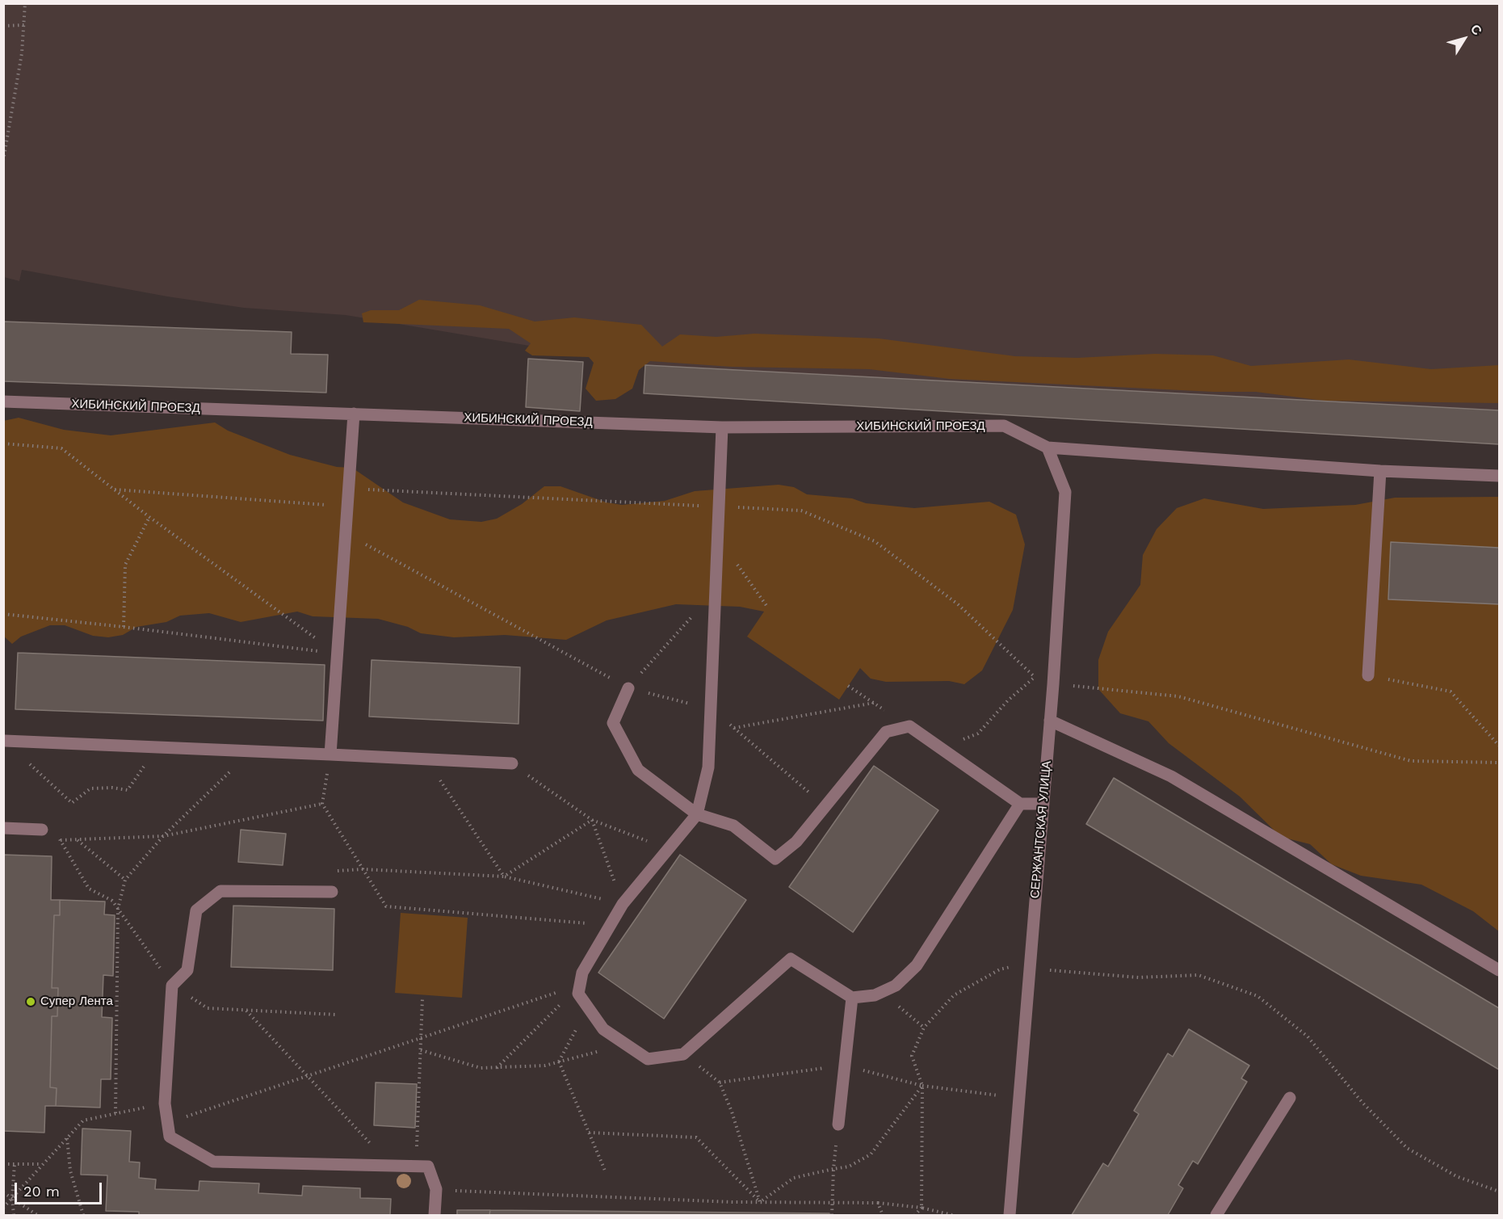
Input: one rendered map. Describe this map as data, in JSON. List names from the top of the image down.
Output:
{
  "streets": {
    "street": ["ХИБИНСКИЙ ПРОЕЗД", "СЕРЖАНТСКАЯ УЛИЦА"]
  },
  "crossings": [
    ["ХИБИНСКИЙ ПРОЕЗД", "СЕРЖАНТСКАЯ УЛИЦА"]
  ],
  "places": ["Супер Лента"],
  "scale_bar": "20 m",
  "north": "top right"
}
